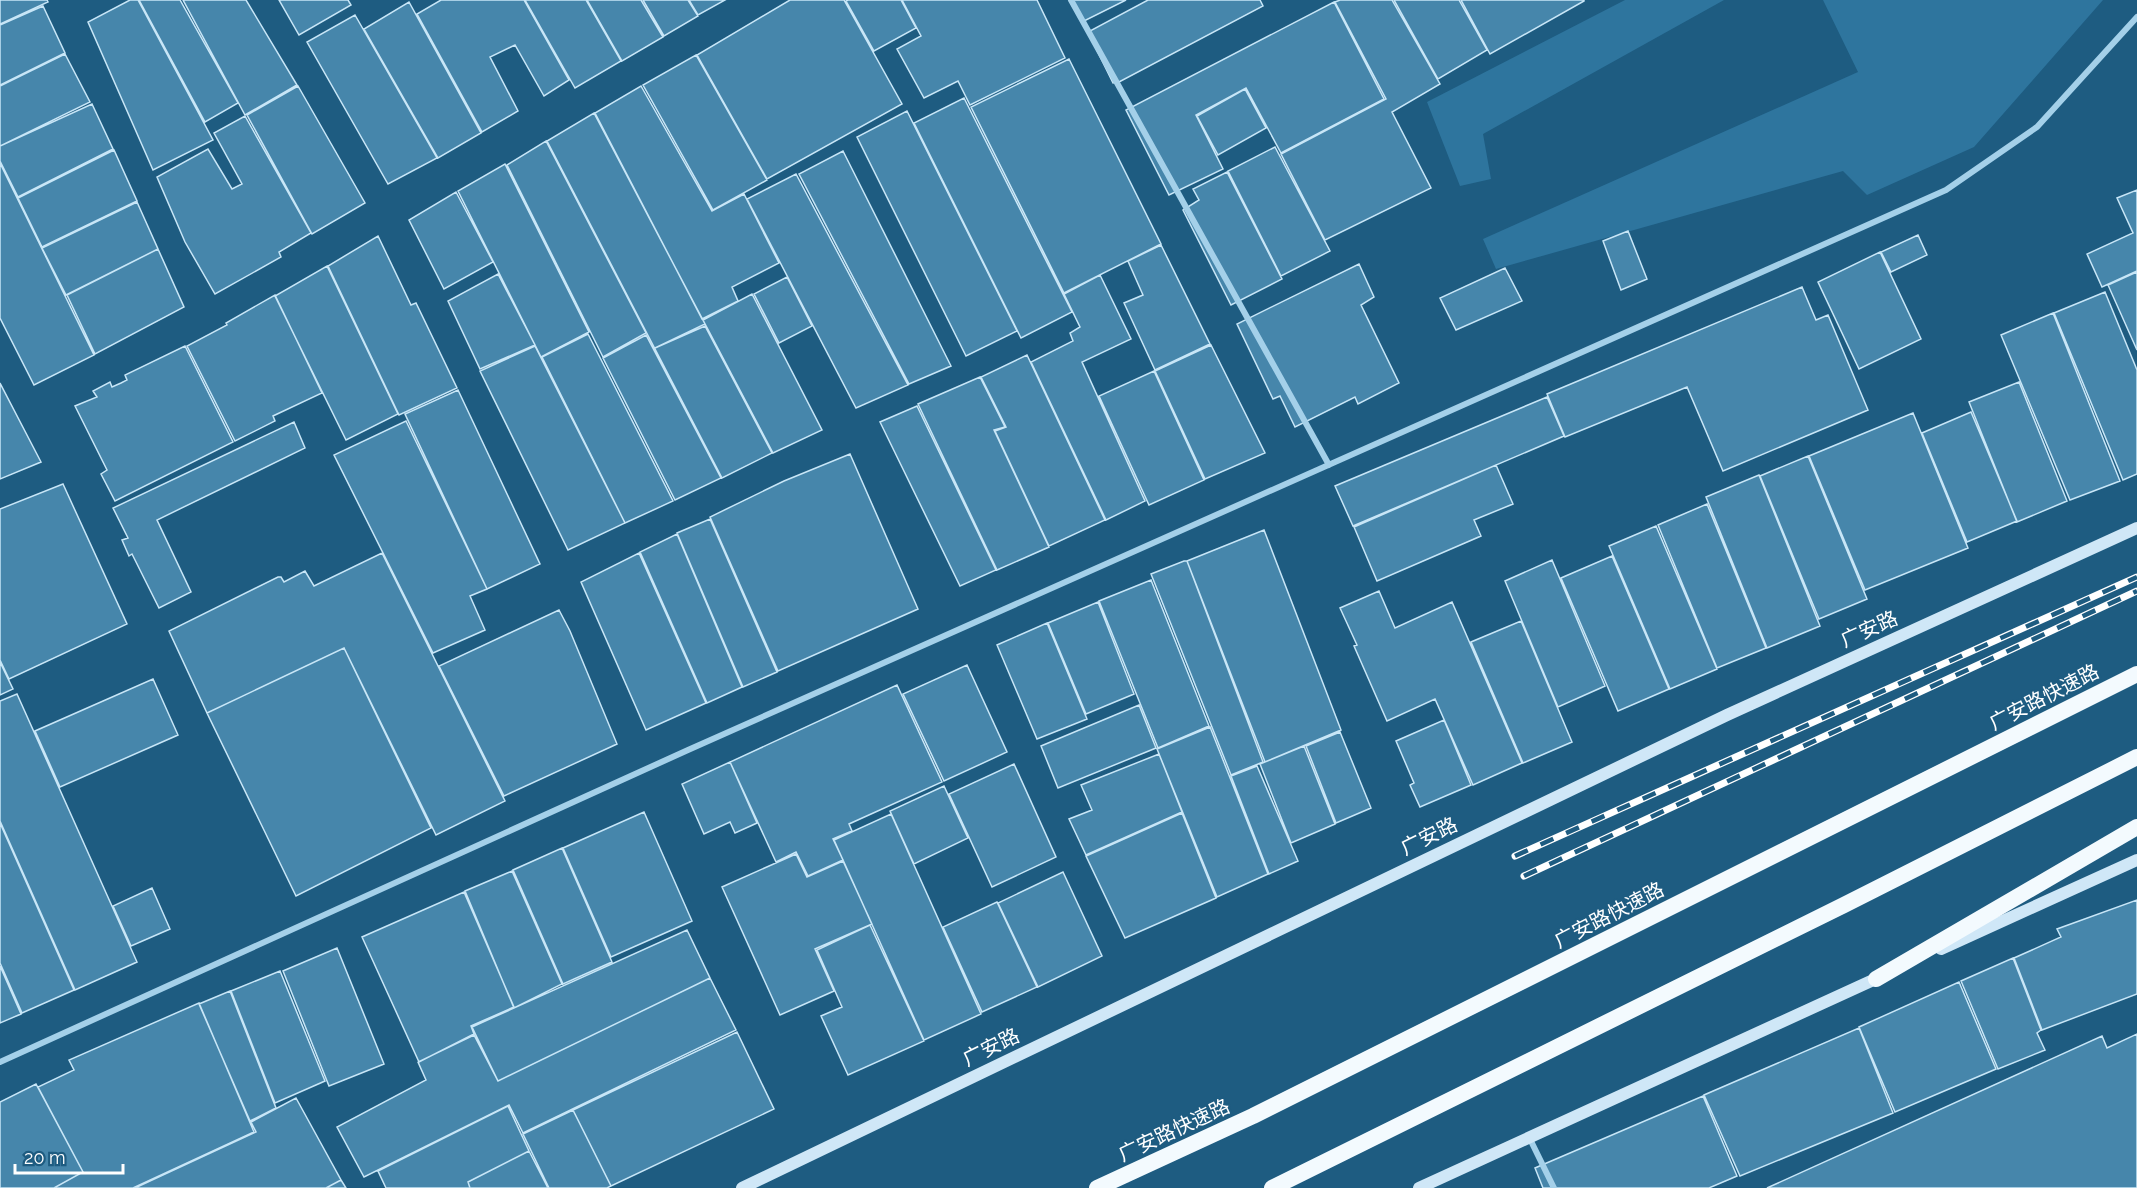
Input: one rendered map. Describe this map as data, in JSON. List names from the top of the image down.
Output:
{
  "streets": {
    "highway": ["广安路快速路"],
    "main road": ["广安路"]
  },
  "scale_bar": "20 m"
}
